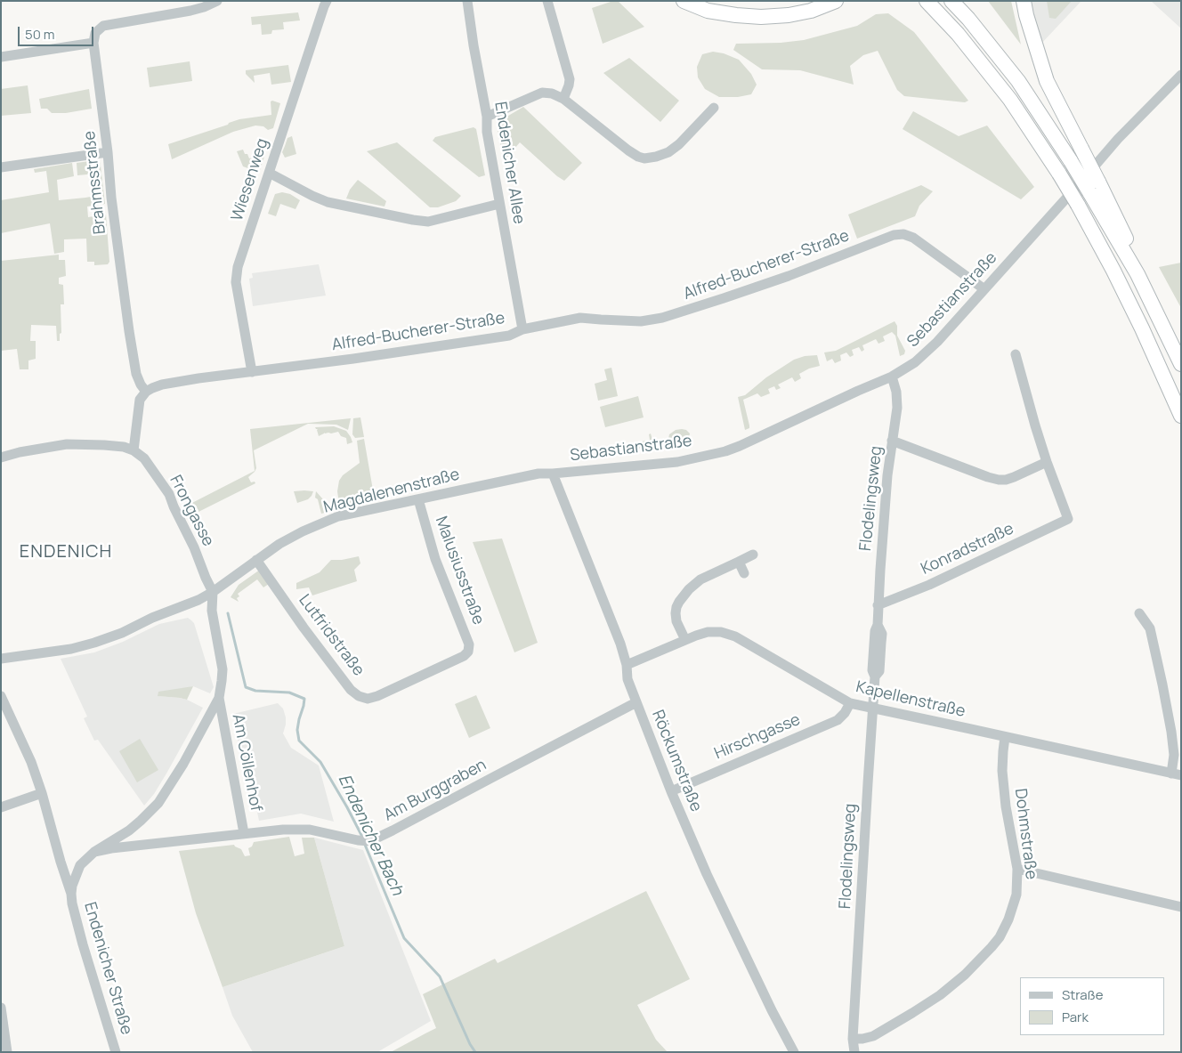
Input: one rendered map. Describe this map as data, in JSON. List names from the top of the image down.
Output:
{
  "streets": {
    "street": [
      "Endenicher Allee",
      "Wiesenweg",
      "Brahmsstraße",
      "Alfred-Bucherer-Straße",
      "Sebastianstraße",
      "Magdalenenstraße",
      "Flodelingsweg",
      "Frongasse",
      "Konradstraße",
      "Malusiusstraße",
      "Lutfridstraße",
      "Kapellenstraße",
      "Hirschgasse",
      "Röckumstraße",
      "Am Cöllenhof",
      "Am Burggraben",
      "Dohmstraße",
      "Endenicher Straße"
    ]
  },
  "crossings": [
    ["Endenicher Allee", "Alfred-Bucherer-Straße"],
    ["Wiesenweg", "Alfred-Bucherer-Straße"],
    ["Brahmsstraße", "Alfred-Bucherer-Straße"],
    ["Alfred-Bucherer-Straße", "Sebastianstraße"],
    ["Sebastianstraße", "Magdalenenstraße"],
    ["Sebastianstraße", "Flodelingsweg"],
    ["Sebastianstraße", "Röckumstraße"],
    ["Magdalenenstraße", "Frongasse"],
    ["Magdalenenstraße", "Malusiusstraße"],
    ["Magdalenenstraße", "Lutfridstraße"],
    ["Magdalenenstraße", "Röckumstraße"],
    ["Flodelingsweg", "Konradstraße"],
    ["Flodelingsweg", "Kapellenstraße"],
    ["Flodelingsweg", "Dohmstraße"],
    ["Malusiusstraße", "Lutfridstraße"],
    ["Kapellenstraße", "Hirschgasse"],
    ["Kapellenstraße", "Röckumstraße"],
    ["Kapellenstraße", "Dohmstraße"],
    ["Hirschgasse", "Röckumstraße"],
    ["Röckumstraße", "Am Burggraben"],
    ["Am Cöllenhof", "Am Burggraben"]
  ],
  "districts": ["ENDENICH"],
  "water": ["Endenicher Bach"],
  "legend": ["Straße", "Park"],
  "scale_bar": "50 m"
}
